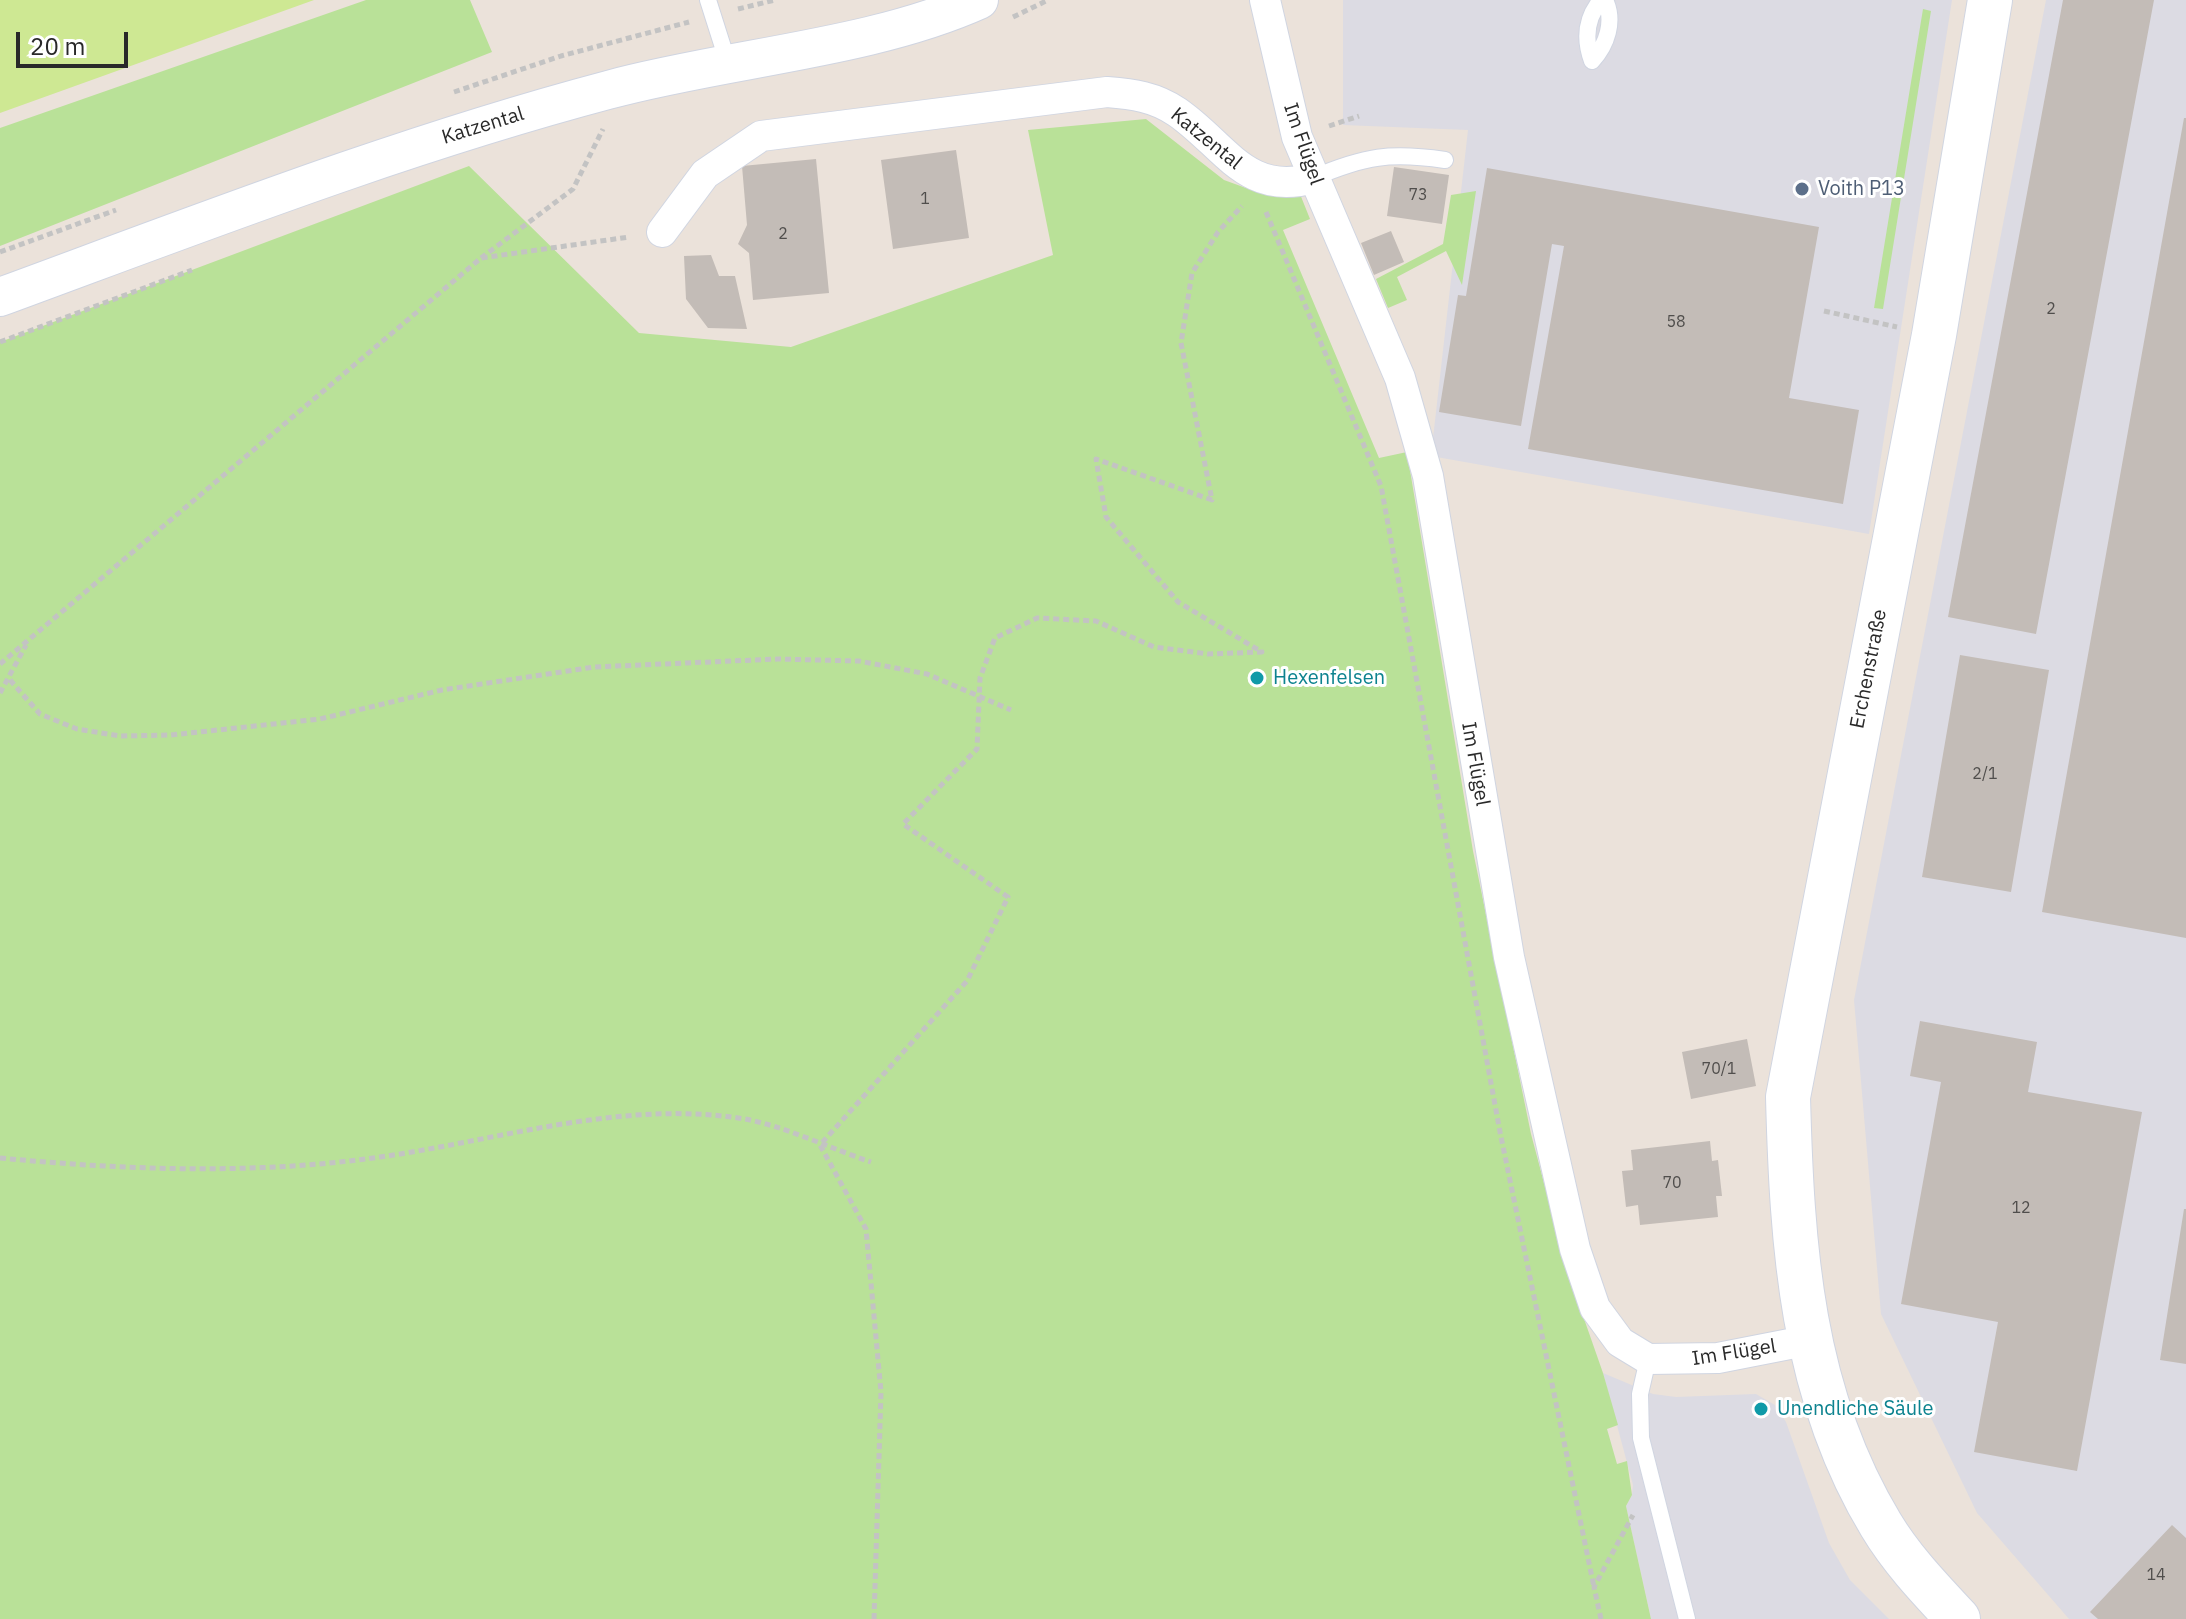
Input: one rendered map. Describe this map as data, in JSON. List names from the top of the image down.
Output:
{
  "streets": {
    "main road": ["Erchenstraße"],
    "street": ["Katzental", "Im Flügel"]
  },
  "crossings": [
    ["Katzental", "Im Flügel"],
    ["Im Flügel", "Erchenstraße"]
  ],
  "places": ["Voith P13", "Hexenfelsen", "Unendliche Säule"],
  "house_numbers": [
    "73",
    "1",
    "2",
    "2",
    "58",
    "2/1",
    "70/1",
    "70",
    "12",
    "14"
  ],
  "scale_bar": "20 m"
}
